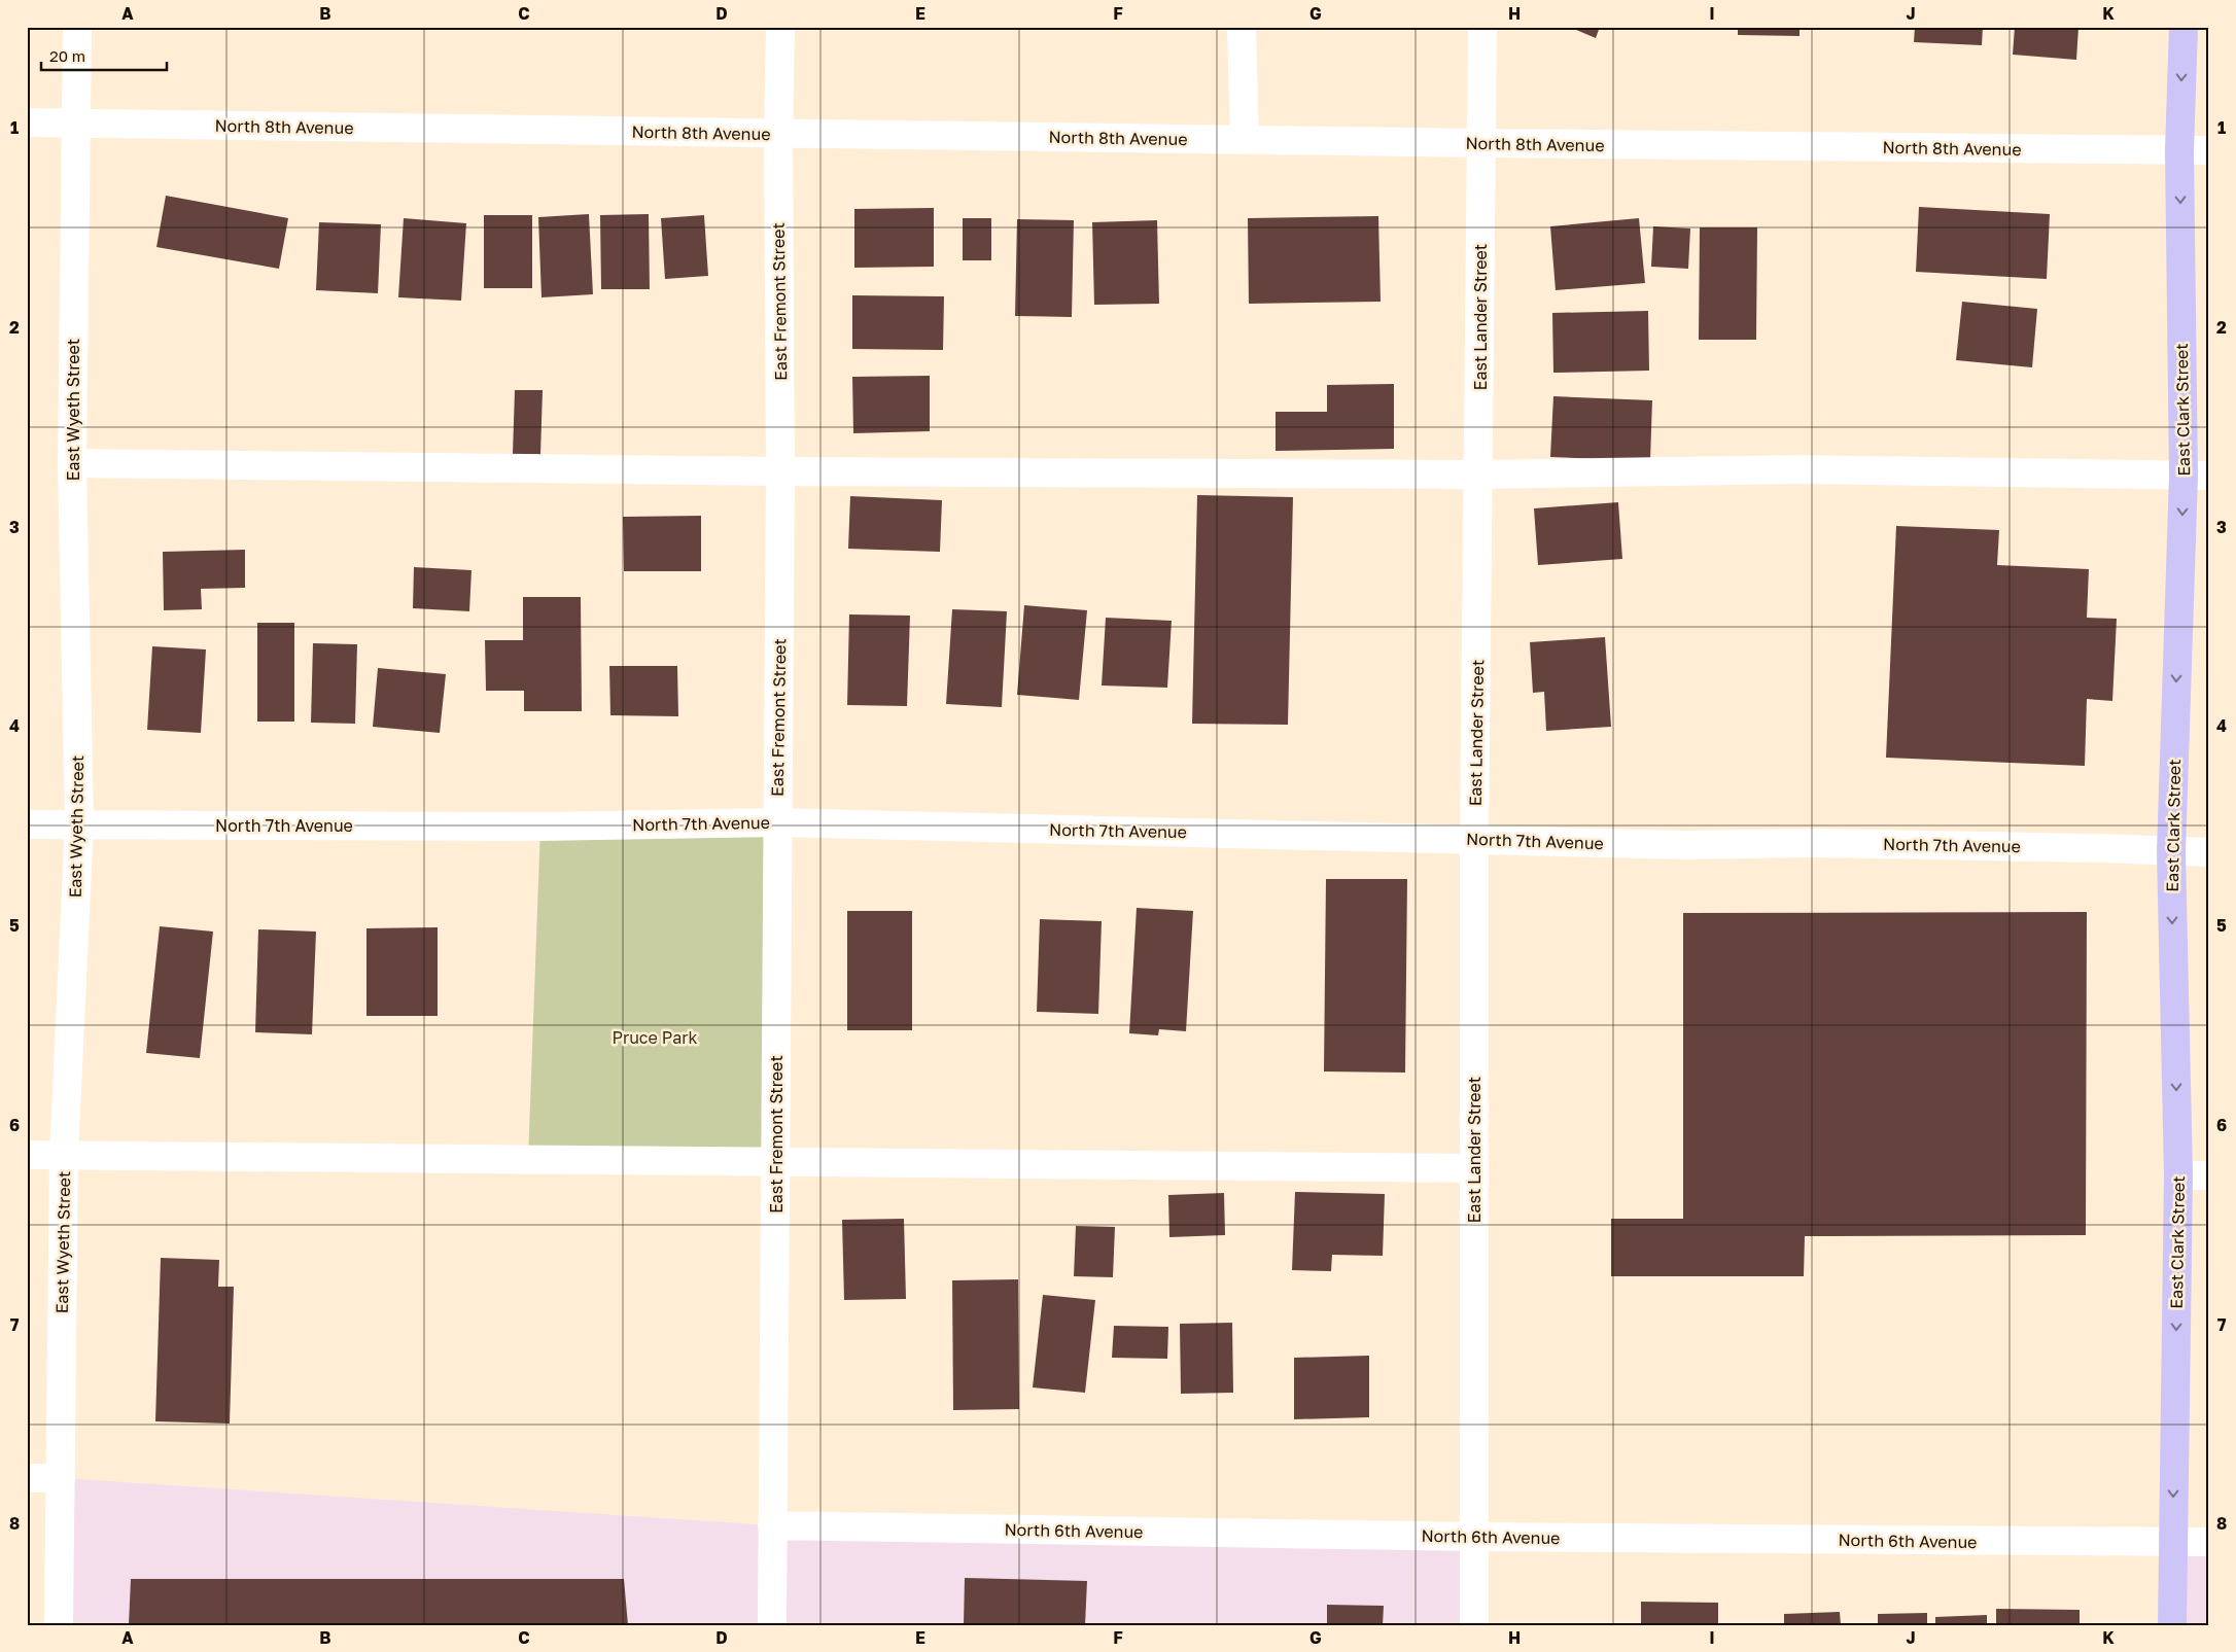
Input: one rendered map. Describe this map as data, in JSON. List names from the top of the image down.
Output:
{
  "streets": {
    "main road": ["East Clark Street"],
    "street": [
      "North 8th Avenue",
      "East Fremont Street",
      "East Lander Street",
      "East Wyeth Street",
      "North 7th Avenue",
      "North 6th Avenue"
    ]
  },
  "crossings": [
    ["North 8th Avenue", "East Fremont Street"],
    ["North 8th Avenue", "East Lander Street"],
    ["North 8th Avenue", "East Wyeth Street"],
    ["North 8th Avenue", "East Clark Street"],
    ["East Fremont Street", "North 7th Avenue"],
    ["East Fremont Street", "North 6th Avenue"],
    ["East Lander Street", "North 7th Avenue"],
    ["East Lander Street", "North 6th Avenue"],
    ["East Wyeth Street", "North 7th Avenue"],
    ["East Clark Street", "North 7th Avenue"],
    ["East Clark Street", "North 6th Avenue"]
  ],
  "one_way": ["East Clark Street"],
  "parks": ["Pruce Park"],
  "scale_bar": "20 m",
  "grid": {
    "columns": [
      "A",
      "B",
      "C",
      "D",
      "E",
      "F",
      "G",
      "H",
      "I",
      "J",
      "K"
    ],
    "rows": [
      "1",
      "2",
      "3",
      "4",
      "5",
      "6",
      "7",
      "8"
    ]
  }
}
